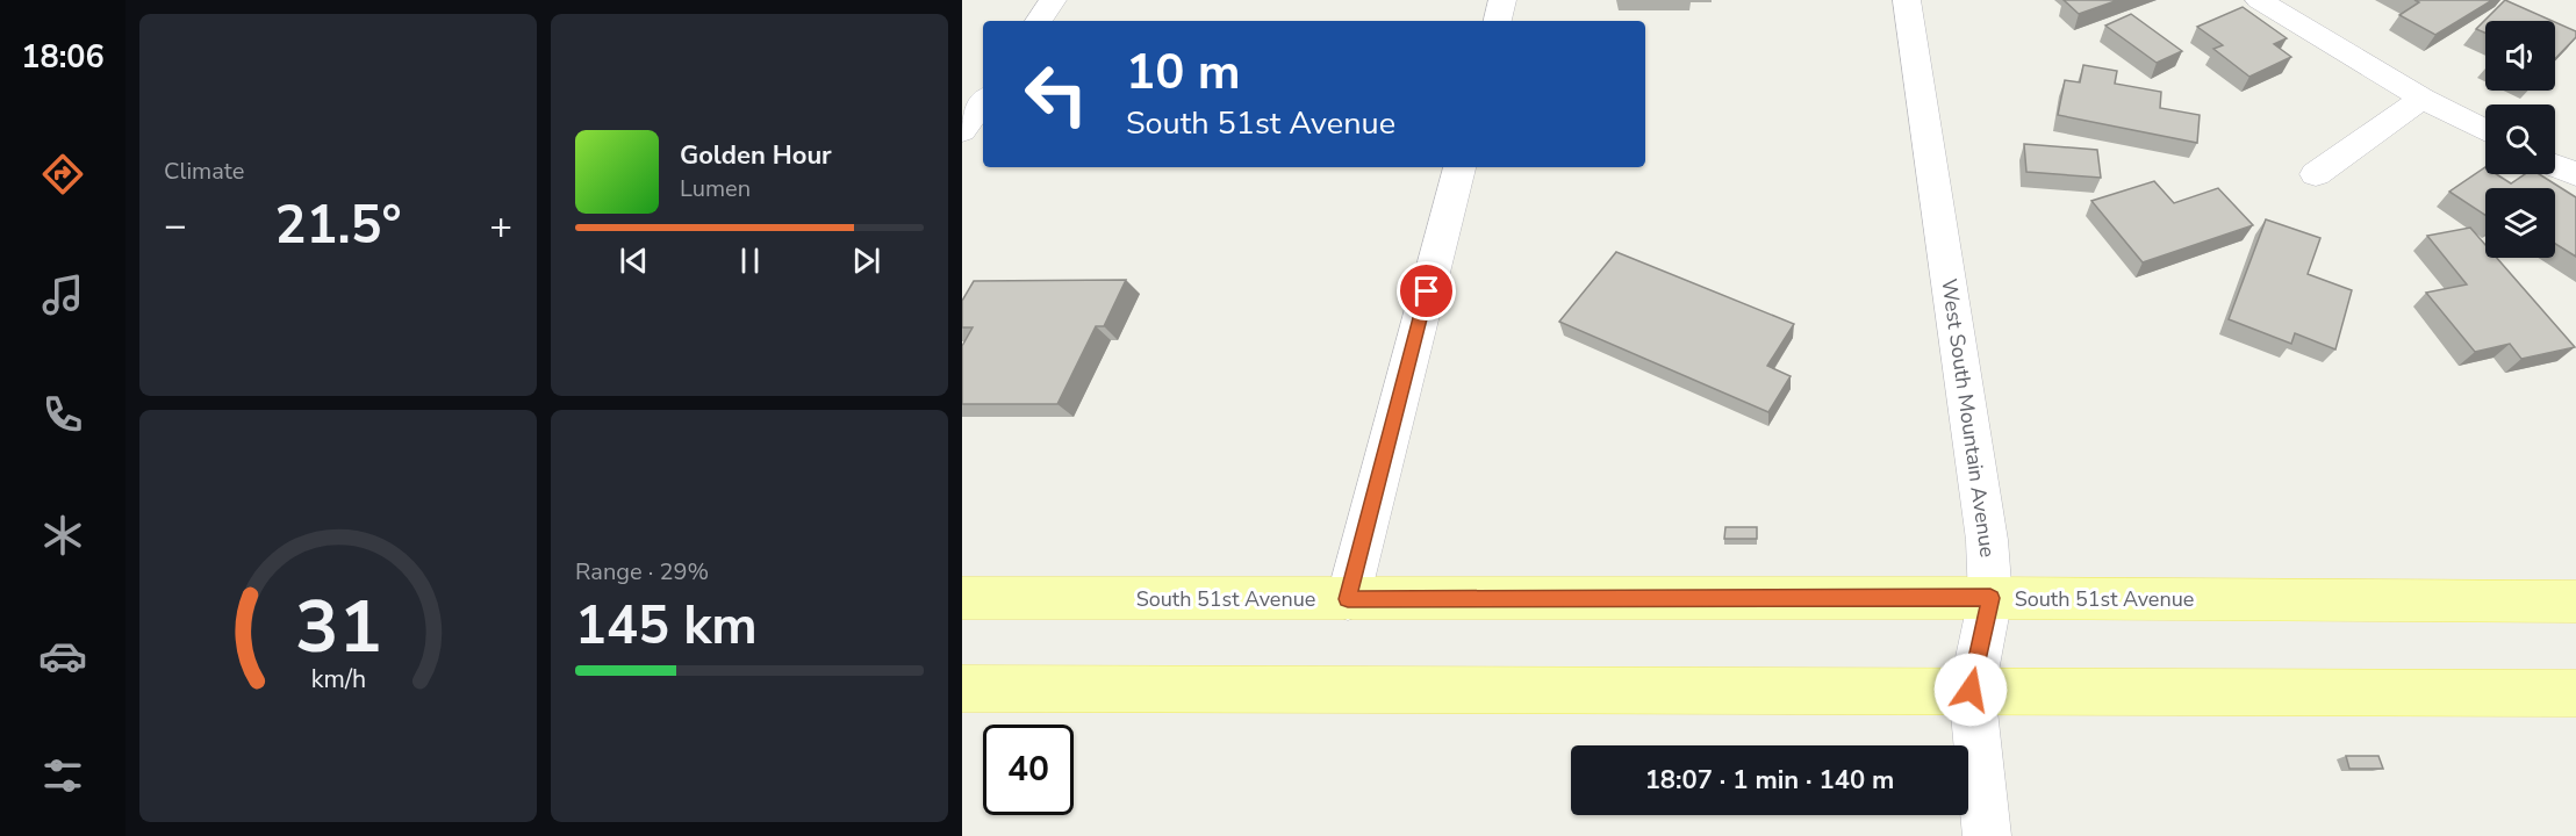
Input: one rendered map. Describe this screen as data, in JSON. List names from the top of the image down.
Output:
{
  "streets": {
    "main road": ["South 51st Avenue"],
    "street": ["West South Mountain Avenue"]
  },
  "crossings": [
    ["West South Mountain Avenue", "South 51st Avenue"]
  ],
  "page": {
    "tabs": "18:06",
    "tile": [
      "Climate",
      ["Range · 29%", "145 km"]
    ],
    "turn": ["10 m", "South 51st Avenue"],
    "song": ["Golden Hour", "Lumen"],
    "heat": ["−", "21.5°", "+"],
    "limit": "40",
    "trip": "18:07 · 1 min · 140 m",
    "gauge": ["31", "km/h"]
  }
}
